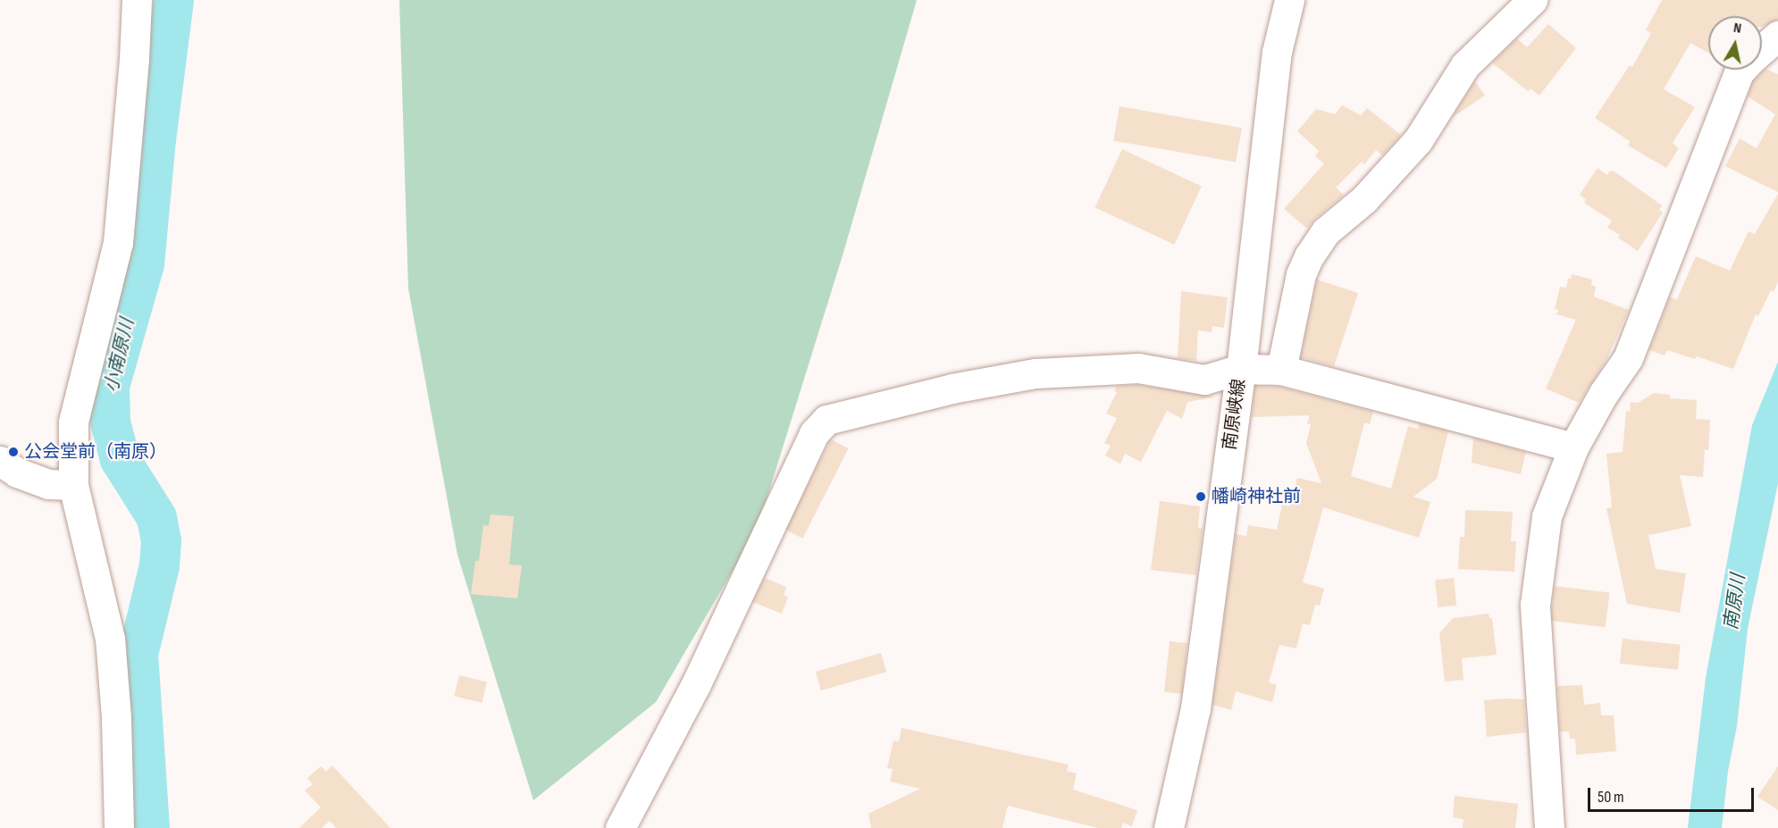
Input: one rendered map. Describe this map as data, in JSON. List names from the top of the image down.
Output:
{
  "streets": {
    "street": ["南原峡線"]
  },
  "water": ["小南原川", "南原川"],
  "places": ["公会堂前（南原）", "幡崎神社前"],
  "scale_bar": "50 m",
  "north": "top"
}
